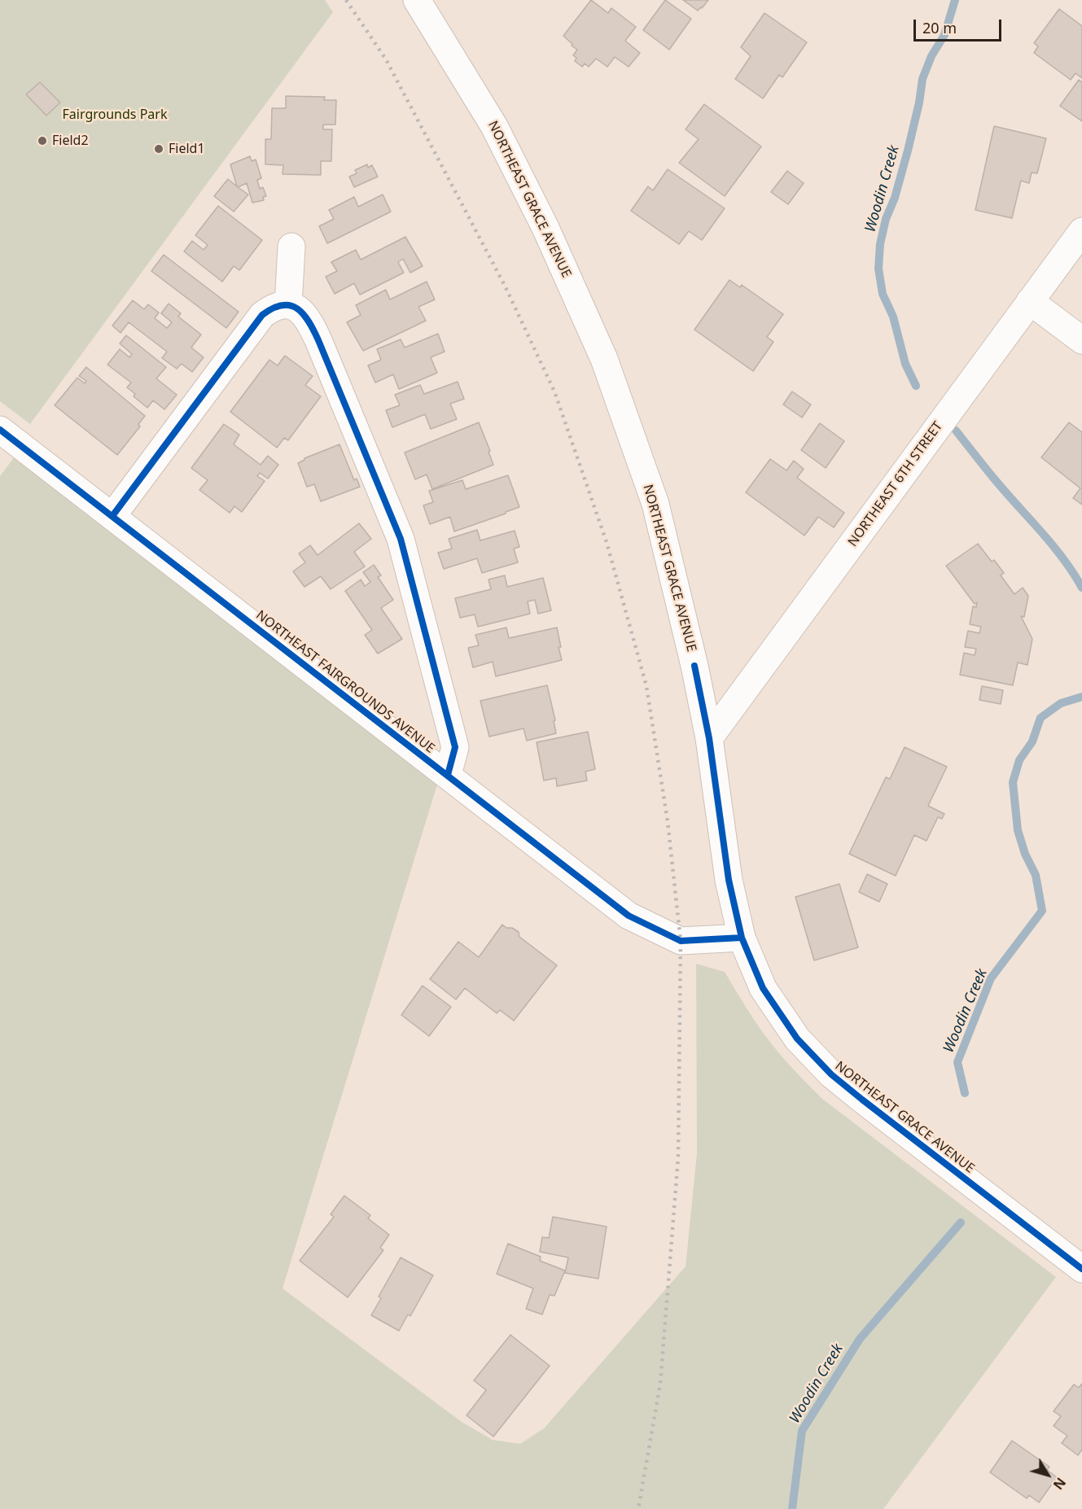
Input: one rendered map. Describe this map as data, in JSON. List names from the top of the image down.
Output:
{
  "streets": {
    "street": ["NORTHEAST GRACE AVENUE", "NORTHEAST 6TH STREET", "NORTHEAST FAIRGROUNDS AVENUE"]
  },
  "crossings": [
    ["NORTHEAST GRACE AVENUE", "NORTHEAST 6TH STREET"],
    ["NORTHEAST GRACE AVENUE", "NORTHEAST FAIRGROUNDS AVENUE"]
  ],
  "water": ["Woodin Creek"],
  "parks": ["Fairgrounds Park"],
  "places": ["Field2", "Field1"],
  "scale_bar": "20 m",
  "north": "bottom right"
}
